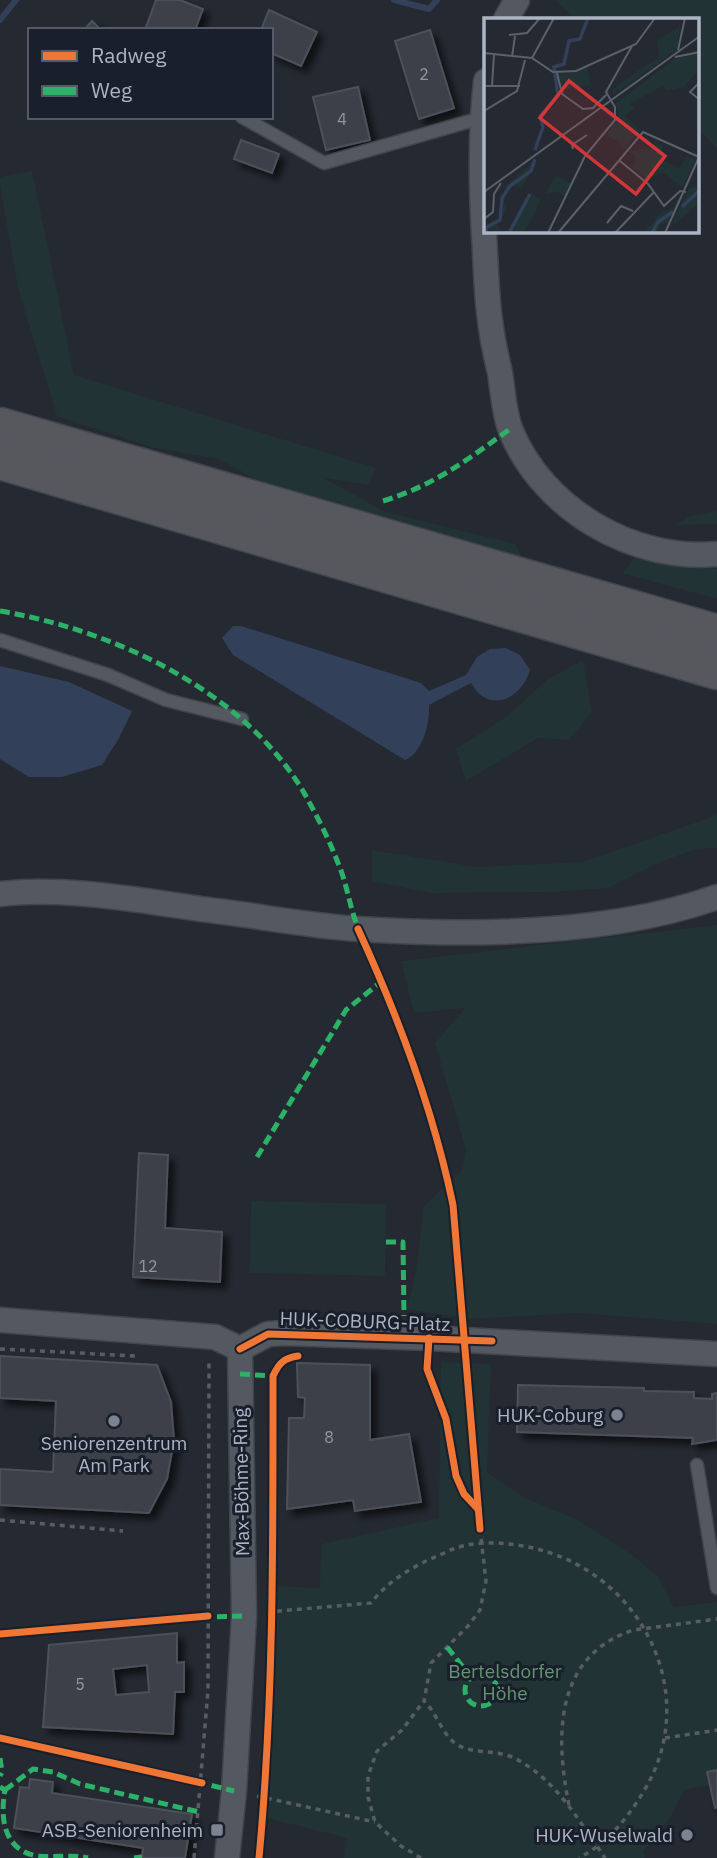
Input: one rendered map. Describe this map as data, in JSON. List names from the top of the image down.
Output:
{
  "streets": {
    "street": ["HUK-COBURG-Platz", "Max-Böhme-Ring"]
  },
  "crossings": [
    ["HUK-COBURG-Platz", "Max-Böhme-Ring"]
  ],
  "parks": ["Bertelsdorfer Höhe"],
  "places": {
    "other": ["HUK-Coburg", "Seniorenzentrum Am Park", "HUK-Wuselwald"],
    "transit": ["ASB-Seniorenheim"]
  },
  "house_numbers": [
    "2",
    "4",
    "12",
    "8",
    "5"
  ],
  "legend": ["Radweg", "Weg"]
}
